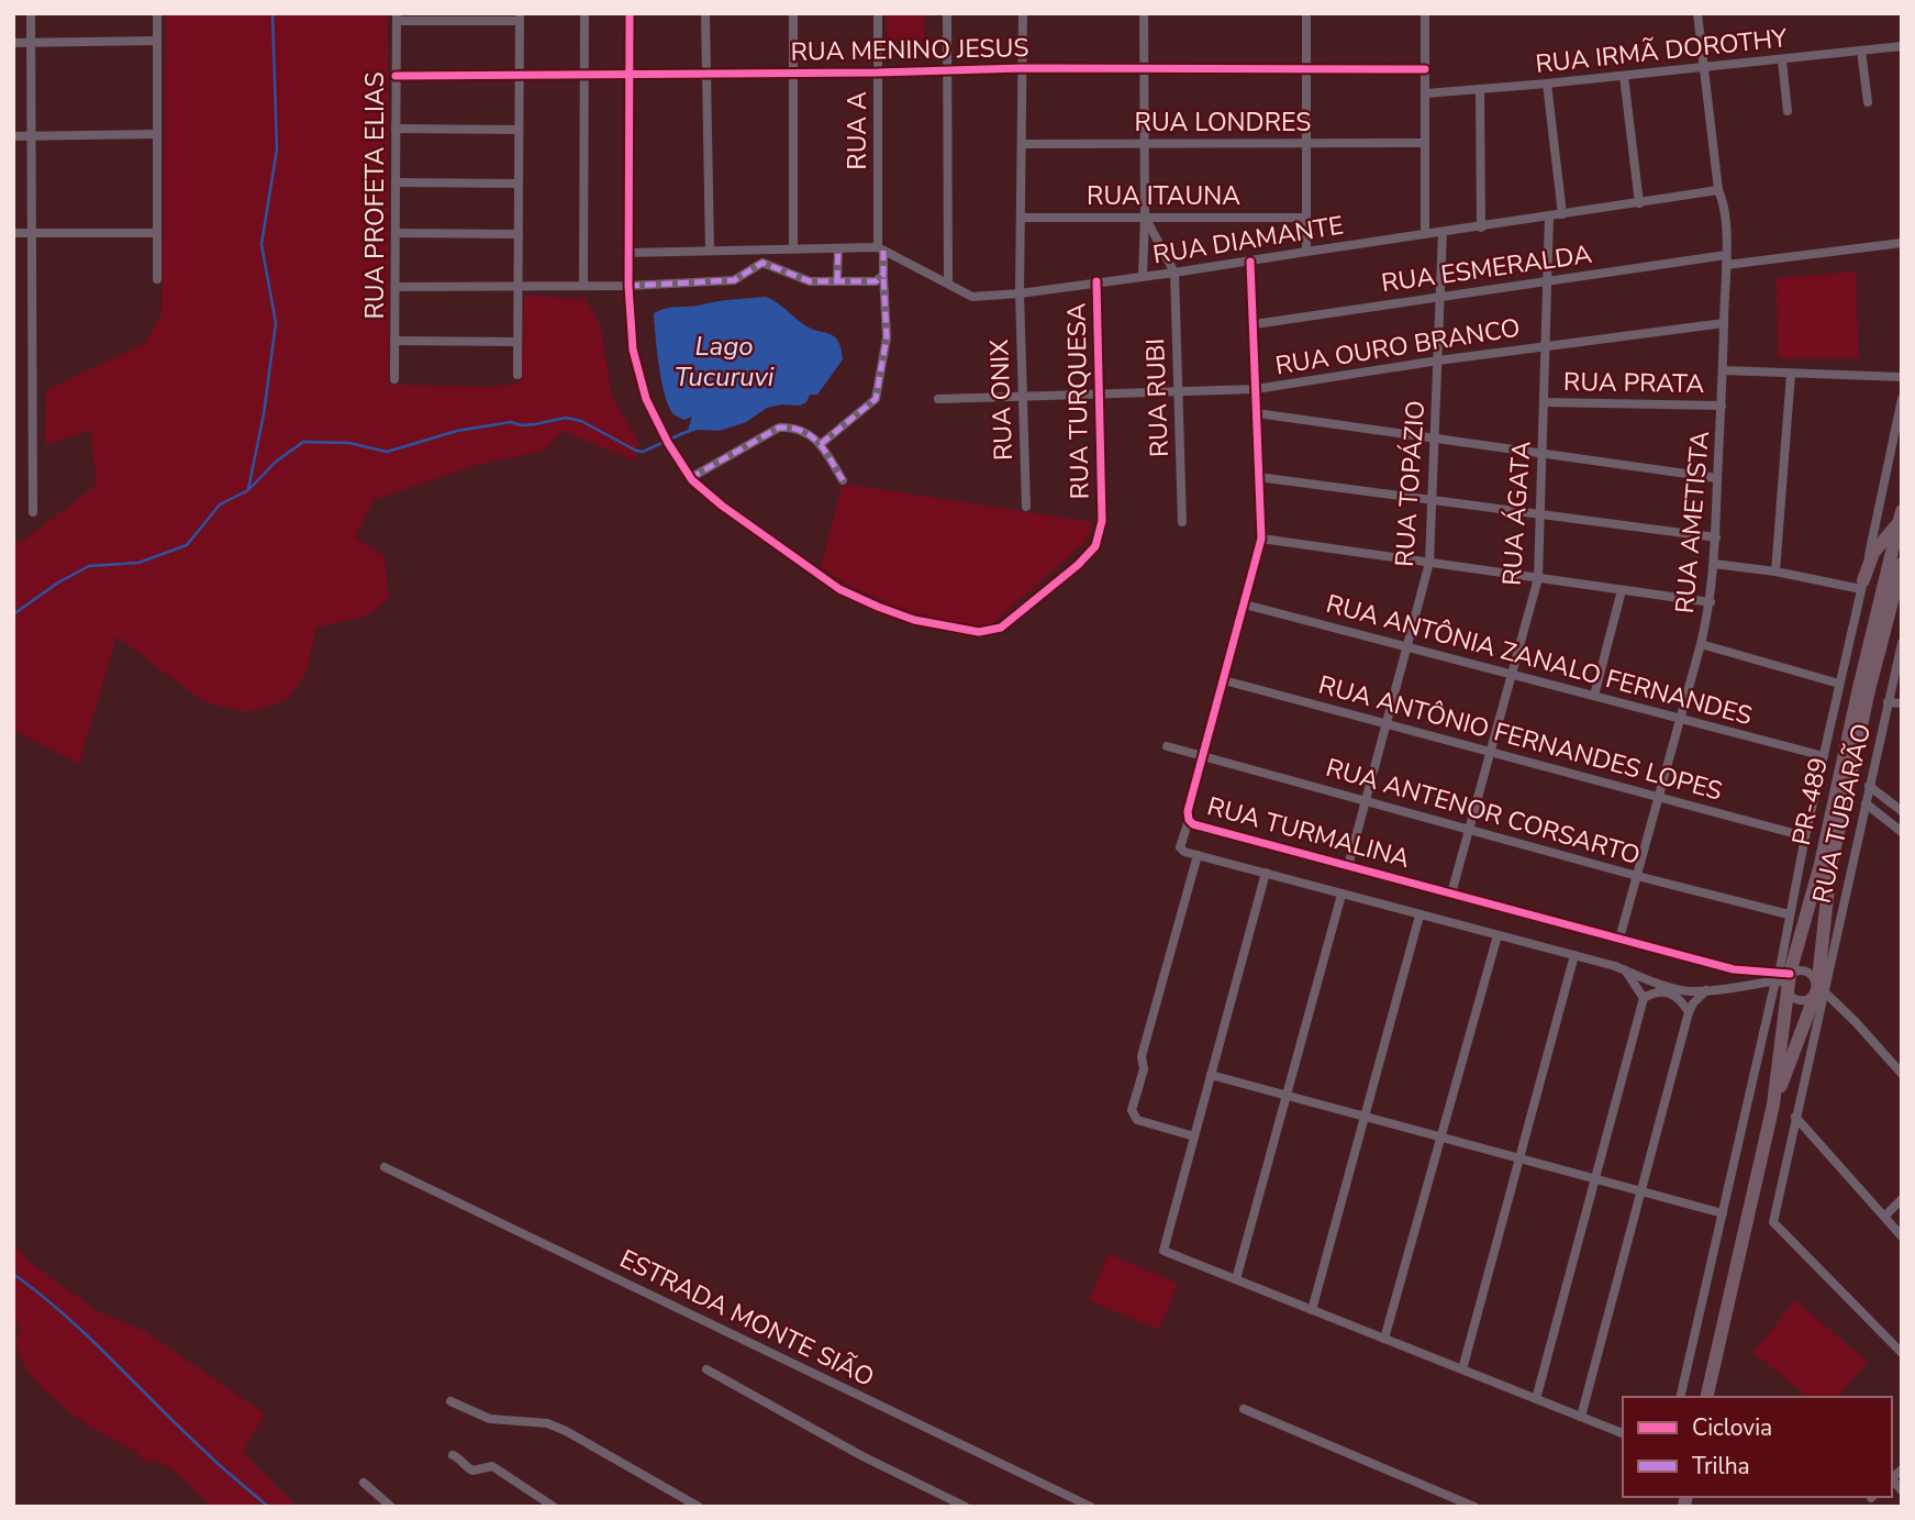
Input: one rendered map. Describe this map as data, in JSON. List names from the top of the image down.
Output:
{
  "streets": {
    "main road": ["PR-489"],
    "street": [
      "RUA MENINO JESUS",
      "RUA IRMÃ DOROTHY",
      "RUA LONDRES",
      "RUA A",
      "RUA PROFETA ELIAS",
      "RUA ITAUNA",
      "RUA DIAMANTE",
      "RUA ESMERALDA",
      "RUA OURO BRANCO",
      "RUA PRATA",
      "RUA RUBI",
      "RUA ONIX",
      "RUA TURQUESA",
      "RUA TOPÁZIO",
      "RUA ÁGATA",
      "RUA AMETISTA",
      "RUA ANTÔNIA ZANALO FERNANDES",
      "RUA ANTÔNIO FERNANDES LOPES",
      "RUA ANTENOR CORSARTO",
      "RUA TUBARÃO",
      "RUA TURMALINA",
      "ESTRADA MONTE SIÃO"
    ]
  },
  "crossings": [
    ["RUA MENINO JESUS", "RUA A"],
    ["RUA MENINO JESUS", "RUA PROFETA ELIAS"],
    ["RUA MENINO JESUS", "RUA ONIX"],
    ["RUA IRMÃ DOROTHY", "RUA AMETISTA"],
    ["RUA LONDRES", "RUA ONIX"],
    ["RUA A", "RUA DIAMANTE"],
    ["RUA ITAUNA", "RUA ONIX"],
    ["RUA DIAMANTE", "RUA RUBI"],
    ["RUA DIAMANTE", "RUA ONIX"],
    ["RUA DIAMANTE", "RUA TURQUESA"],
    ["RUA DIAMANTE", "RUA TOPÁZIO"],
    ["RUA DIAMANTE", "RUA ÁGATA"],
    ["RUA DIAMANTE", "RUA AMETISTA"],
    ["RUA DIAMANTE", "RUA TURMALINA"],
    ["RUA ESMERALDA", "RUA TOPÁZIO"],
    ["RUA ESMERALDA", "RUA ÁGATA"],
    ["RUA ESMERALDA", "RUA AMETISTA"],
    ["RUA ESMERALDA", "RUA TURMALINA"],
    ["RUA OURO BRANCO", "RUA RUBI"],
    ["RUA OURO BRANCO", "RUA ONIX"],
    ["RUA OURO BRANCO", "RUA TURQUESA"],
    ["RUA OURO BRANCO", "RUA TOPÁZIO"],
    ["RUA OURO BRANCO", "RUA ÁGATA"],
    ["RUA OURO BRANCO", "RUA AMETISTA"],
    ["RUA OURO BRANCO", "RUA TURMALINA"],
    ["RUA PRATA", "RUA ÁGATA"],
    ["RUA PRATA", "RUA AMETISTA"],
    ["RUA TOPÁZIO", "RUA ANTÔNIA ZANALO FERNANDES"],
    ["RUA TOPÁZIO", "RUA ANTÔNIO FERNANDES LOPES"],
    ["RUA TOPÁZIO", "RUA ANTENOR CORSARTO"],
    ["RUA TOPÁZIO", "RUA TURMALINA"],
    ["RUA ÁGATA", "RUA ANTÔNIA ZANALO FERNANDES"],
    ["RUA ÁGATA", "RUA ANTÔNIO FERNANDES LOPES"],
    ["RUA ÁGATA", "RUA ANTENOR CORSARTO"],
    ["RUA ÁGATA", "RUA TURMALINA"],
    ["RUA AMETISTA", "RUA ANTÔNIA ZANALO FERNANDES"],
    ["RUA AMETISTA", "RUA ANTÔNIO FERNANDES LOPES"],
    ["RUA AMETISTA", "RUA ANTENOR CORSARTO"],
    ["RUA AMETISTA", "RUA TURMALINA"],
    ["RUA ANTÔNIA ZANALO FERNANDES", "RUA TURMALINA"],
    ["RUA ANTÔNIO FERNANDES LOPES", "RUA TURMALINA"],
    ["PR-489", "RUA TUBARÃO"],
    ["PR-489", "RUA TURMALINA"],
    ["RUA ANTENOR CORSARTO", "RUA TURMALINA"],
    ["RUA TUBARÃO", "RUA TURMALINA"]
  ],
  "water": ["Lago Tucuruvi"],
  "legend": ["Ciclovia", "Trilha"]
}
